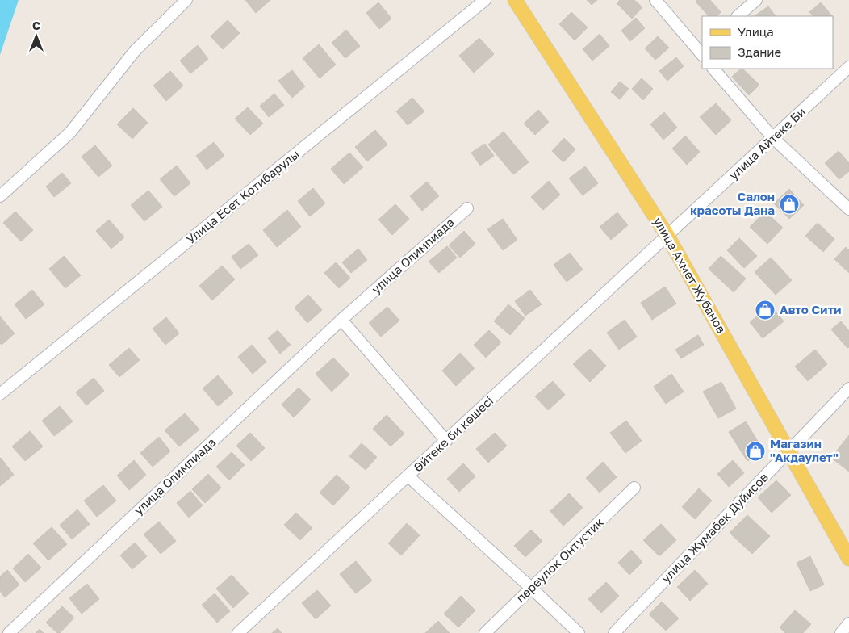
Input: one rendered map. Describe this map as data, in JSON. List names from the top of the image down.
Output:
{
  "streets": {
    "main road": ["улица Ахмет Жубанов"],
    "street": [
      "улица Айтеке Би",
      "Улица Есет Котибарулы",
      "улица Олимпиада",
      "Әйтеке би көшесі",
      "улица Жумабек Дуйисов",
      "переулок Онтустик"
    ]
  },
  "crossings": [
    ["улица Айтеке Би", "улица Ахмет Жубанов"],
    ["улица Айтеке Би", "Әйтеке би көшесі"],
    ["улица Ахмет Жубанов", "Әйтеке би көшесі"],
    ["улица Ахмет Жубанов", "улица Жумабек Дуйисов"]
  ],
  "places": {
    "shop": ["Салон красоты Дана", "Авто Сити", "Магазин \"Акдаулет\""]
  },
  "legend": ["Улица", "Здание"],
  "north": "top"
}
